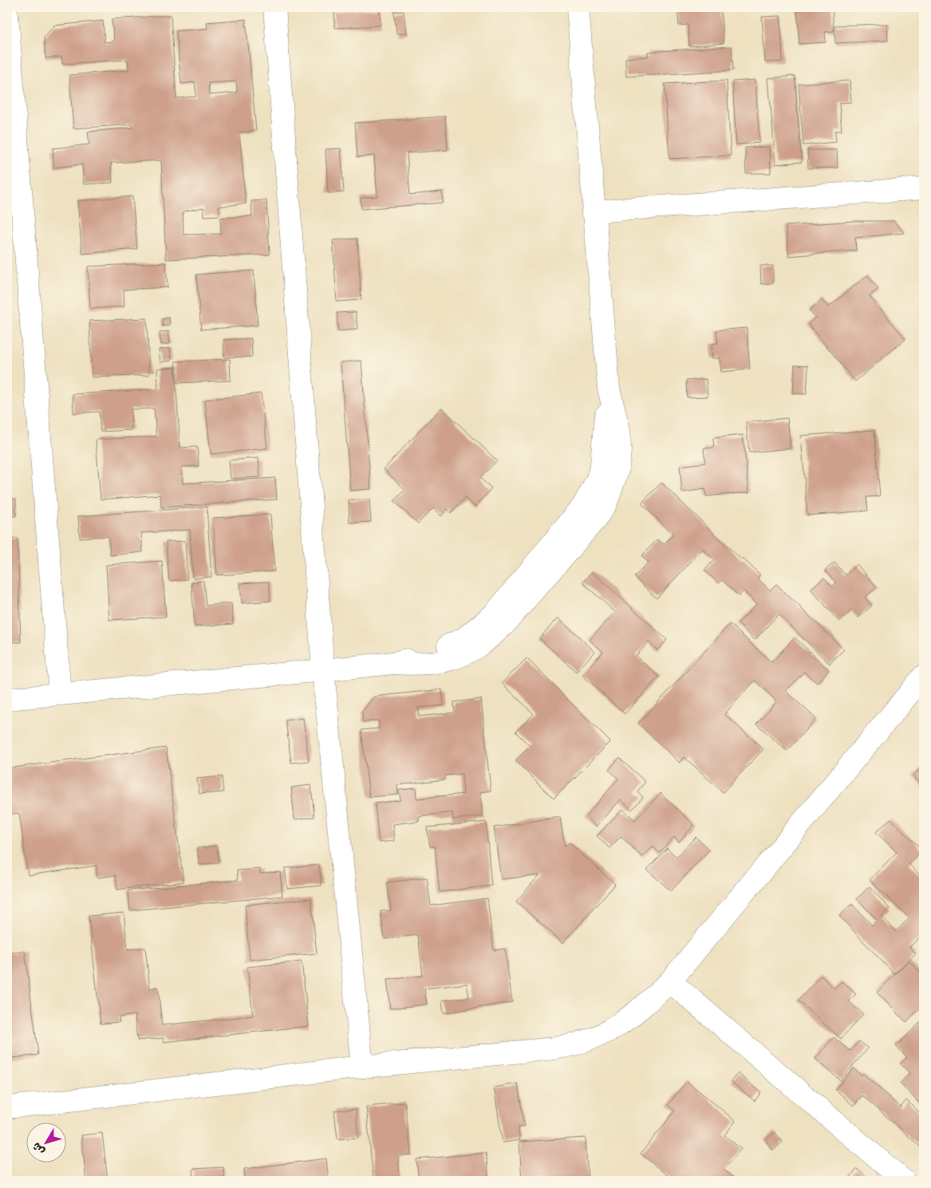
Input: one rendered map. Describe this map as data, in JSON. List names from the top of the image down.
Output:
{
  "north": "bottom left"
}
